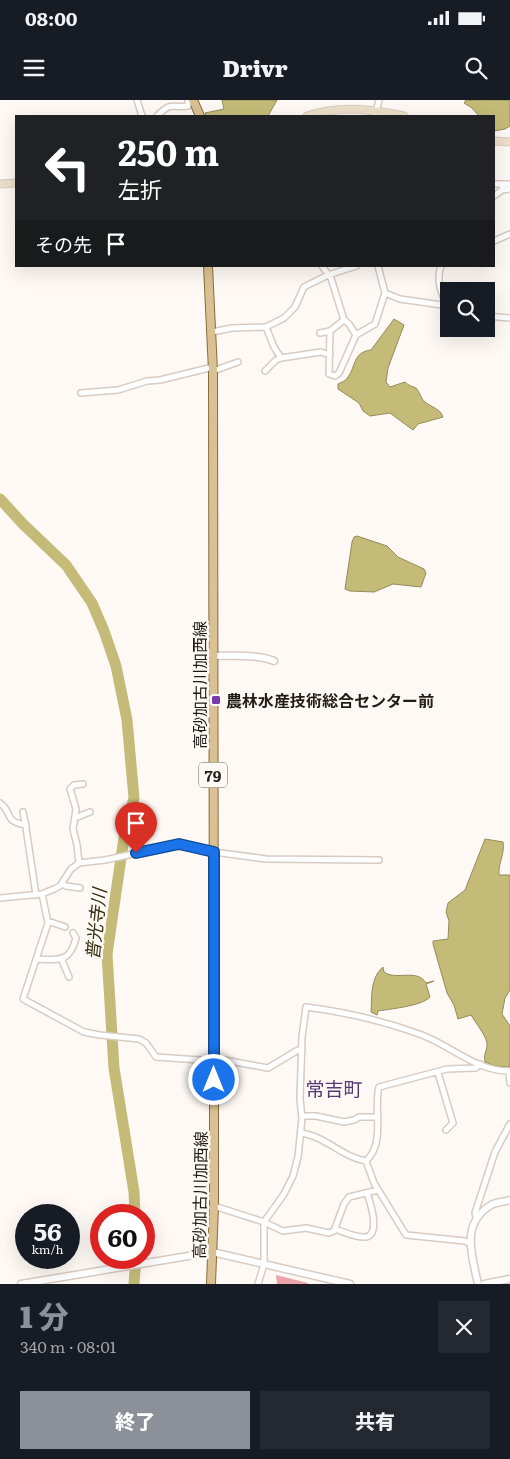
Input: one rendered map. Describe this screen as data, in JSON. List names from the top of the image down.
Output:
{
  "streets": {
    "main road": ["高砂加古川加西線", "79"]
  },
  "districts": ["常吉町"],
  "water": ["普光寺川"],
  "places": {
    "transit": ["農林水産技術総合センター前"]
  },
  "page": {
    "status": "08:00",
    "header": "Drivr",
    "turn": ["250 m", "左折"],
    "then": "その先",
    "speed": "56 km/h",
    "limit": "60",
    "heading": ["1 分", "340 m · 08:01"],
    "buttons": ["終了", "共有"]
  }
}
